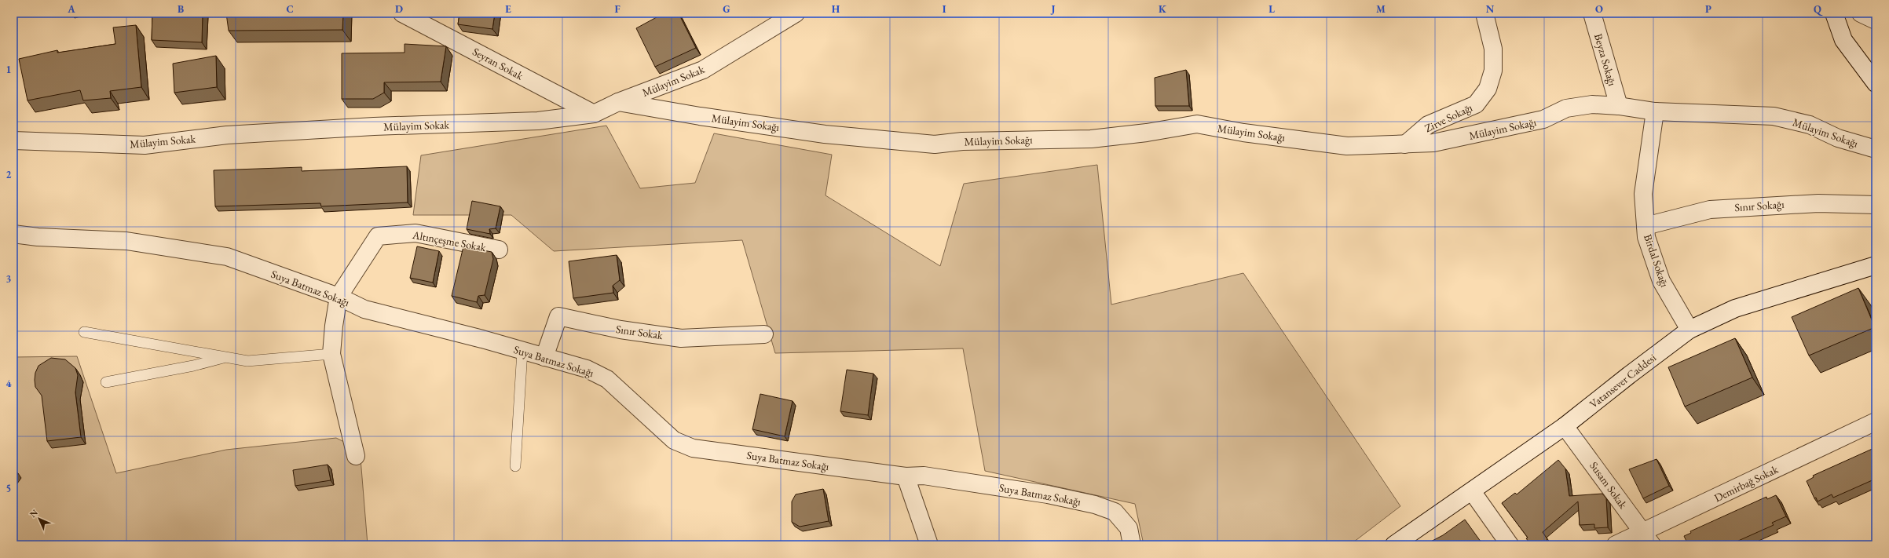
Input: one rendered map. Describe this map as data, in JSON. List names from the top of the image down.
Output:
{
  "streets": {
    "street": [
      "Beyza Sokağı",
      "Seyran Sokak",
      "Mülayim Sokak",
      "Zirve Sokağı",
      "Mülayim Sokağı",
      "Sınır Sokağı",
      "Altınçeşme Sokak",
      "Birdal Sokağı",
      "Suya Batmaz Sokağı",
      "Sınır Sokak",
      "Vatansever Caddesi",
      "Demirbağ Sokak",
      "Susam Sokak"
    ]
  },
  "crossings": [
    ["Beyza Sokağı", "Mülayim Sokağı"],
    ["Seyran Sokak", "Mülayim Sokak"],
    ["Mülayim Sokak", "Mülayim Sokağı"],
    ["Zirve Sokağı", "Mülayim Sokağı"],
    ["Mülayim Sokağı", "Birdal Sokağı"],
    ["Sınır Sokağı", "Birdal Sokağı"],
    ["Altınçeşme Sokak", "Suya Batmaz Sokağı"],
    ["Birdal Sokağı", "Vatansever Caddesi"],
    ["Suya Batmaz Sokağı", "Sınır Sokak"],
    ["Vatansever Caddesi", "Susam Sokak"],
    ["Demirbağ Sokak", "Susam Sokak"]
  ],
  "north": "top left",
  "grid": {
    "columns": [
      "A",
      "B",
      "C",
      "D",
      "E",
      "F",
      "G",
      "H",
      "I",
      "J",
      "K",
      "L",
      "M",
      "N",
      "O",
      "P",
      "Q"
    ],
    "rows": [
      "1",
      "2",
      "3",
      "4",
      "5"
    ]
  }
}
